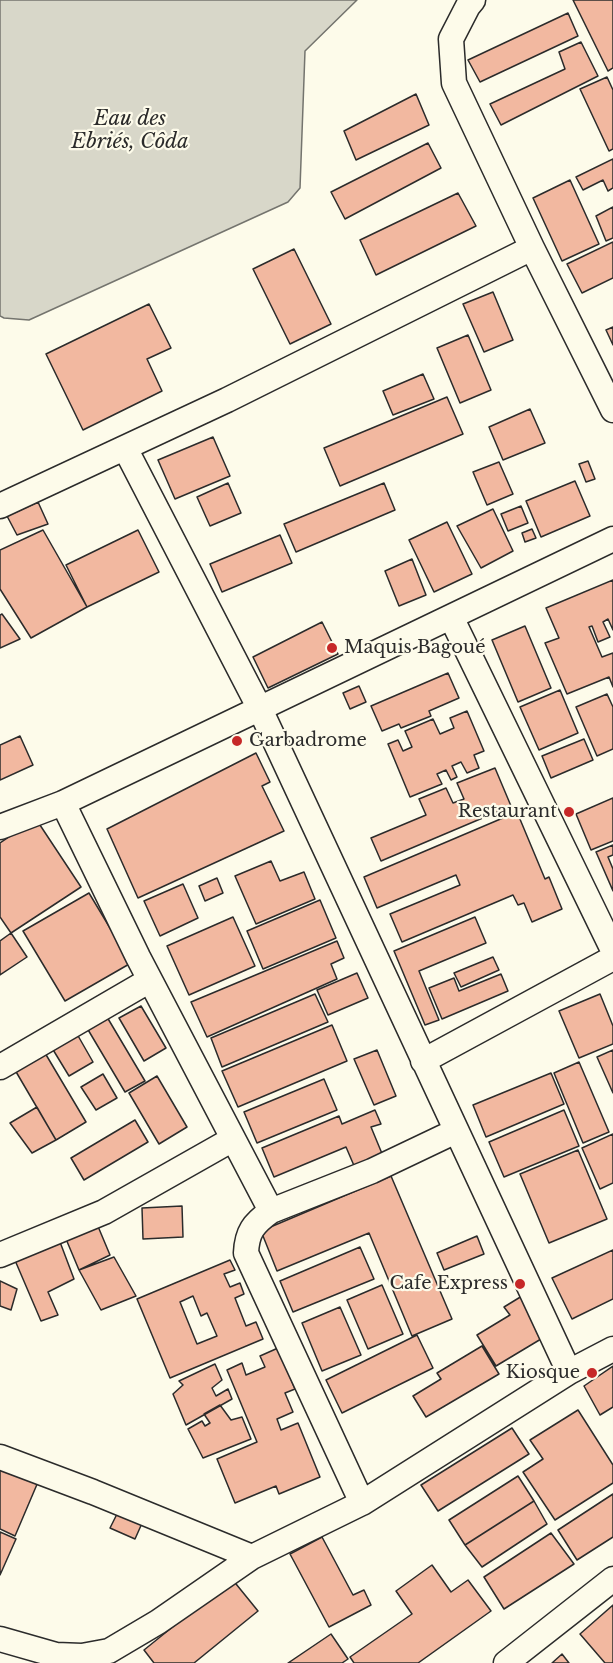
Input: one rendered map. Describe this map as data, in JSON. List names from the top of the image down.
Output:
{
  "water": ["Eau des Ebriés, Côda"],
  "places": [
    "Maquis Bagoué",
    "Garbadrome",
    "Restaurant",
    "Cafe Express",
    "Kiosque"
  ]
}
